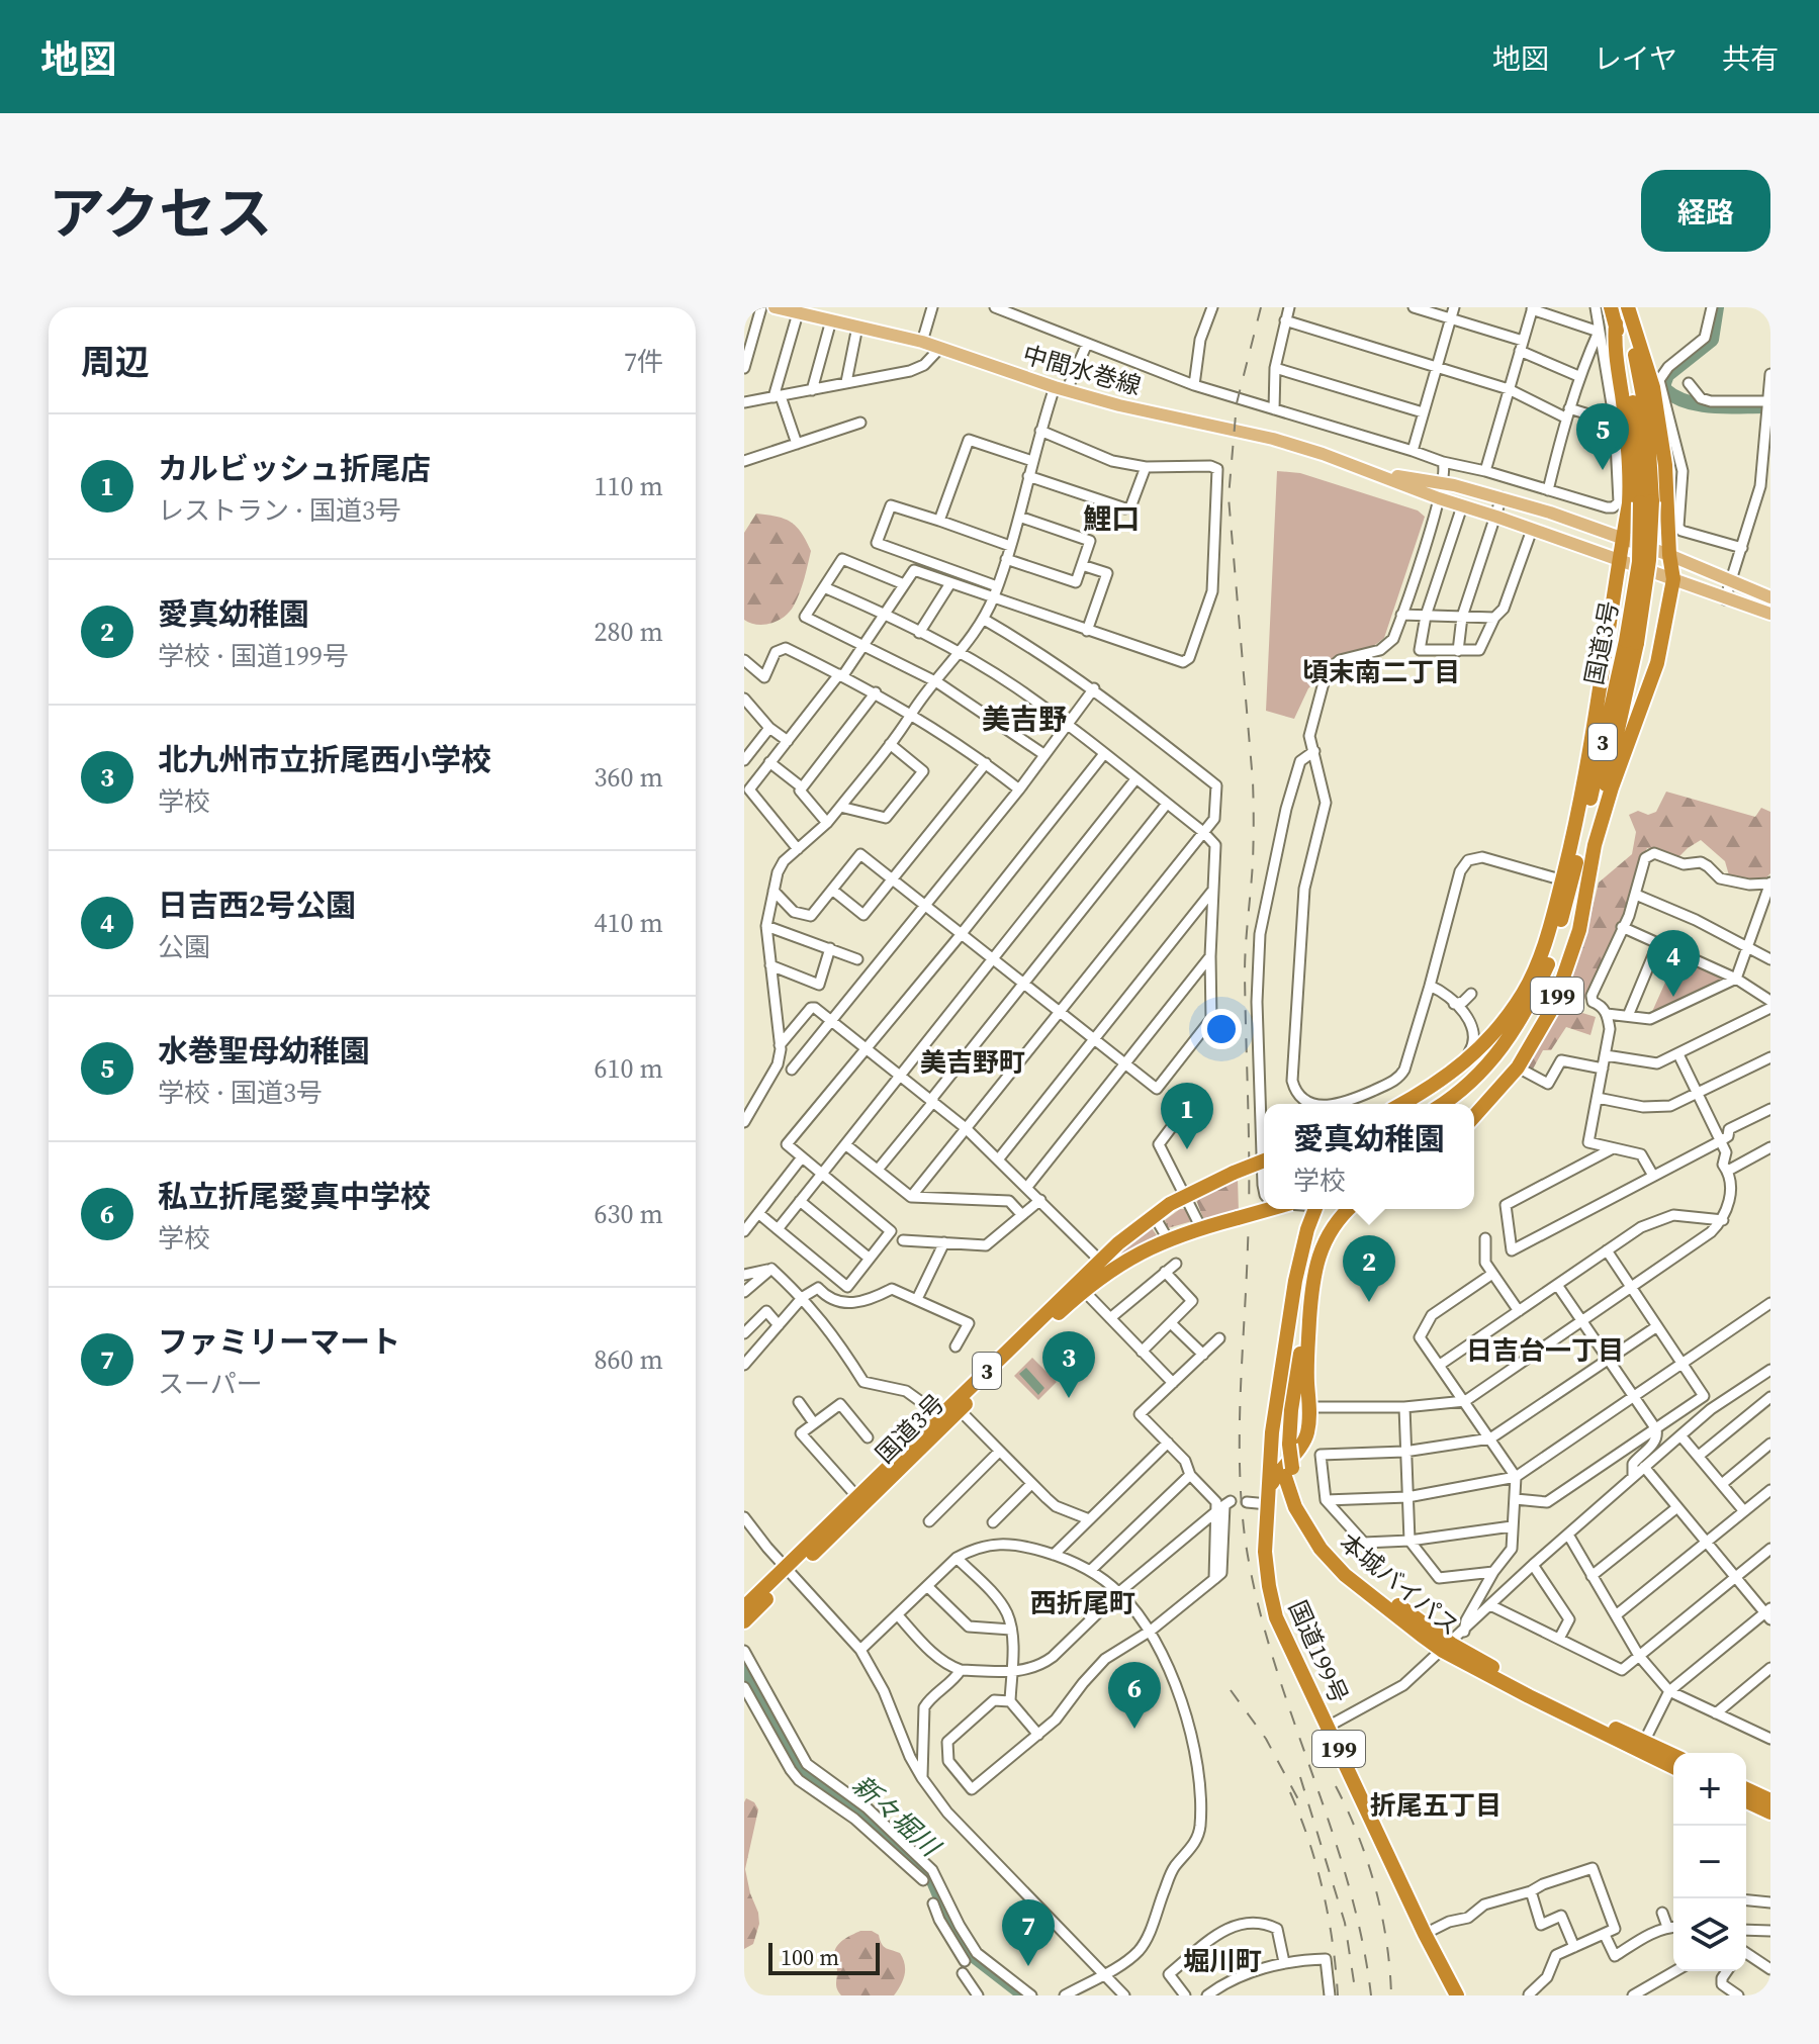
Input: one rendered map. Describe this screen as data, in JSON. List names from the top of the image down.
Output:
{
  "streets": {
    "highway": [
      "国道3号",
      "3",
      "199",
      "本城バイパス",
      "国道199号"
    ],
    "main road": ["中間水巻線"]
  },
  "crossings": [
    ["国道3号", "199"],
    ["本城バイパス", "国道199号"]
  ],
  "districts": [
    "鯉口",
    "頃末南二丁目",
    "美吉野",
    "美吉野町",
    "日吉台一丁目",
    "西折尾町",
    "折尾五丁目",
    "堀川町"
  ],
  "water": ["新々堀川"],
  "scale_bar": "100 m",
  "page": {
    "header": "地図",
    "nav": ["地図", "レイヤ", "共有"],
    "title": "アクセス",
    "buttons": "経路",
    "heading": ["周辺", "7件"],
    "pins": [
      "5",
      "4",
      "1",
      "2",
      "3",
      "6",
      "7"
    ],
    "list": [
      {
        "mark": "1",
        "name": "カルビッシュ折尾店",
        "note": "レストラン · 国道3号",
        "value": "110 m"
      },
      {
        "mark": "2",
        "name": "愛真幼稚園",
        "note": "学校 · 国道199号",
        "value": "280 m"
      },
      {
        "mark": "3",
        "name": "北九州市立折尾西小学校",
        "note": "学校",
        "value": "360 m"
      },
      {
        "mark": "4",
        "name": "日吉西2号公園",
        "note": "公園",
        "value": "410 m"
      },
      {
        "mark": "5",
        "name": "水巻聖母幼稚園",
        "note": "学校 · 国道3号",
        "value": "610 m"
      },
      {
        "mark": "6",
        "name": "私立折尾愛真中学校",
        "note": "学校",
        "value": "630 m"
      },
      {
        "mark": "7",
        "name": "ファミリーマート",
        "note": "スーパー",
        "value": "860 m"
      }
    ],
    "popup": ["愛真幼稚園", "学校"],
    "map_buttons": ["+", "−"],
    "scale": "100 m"
  }
}
